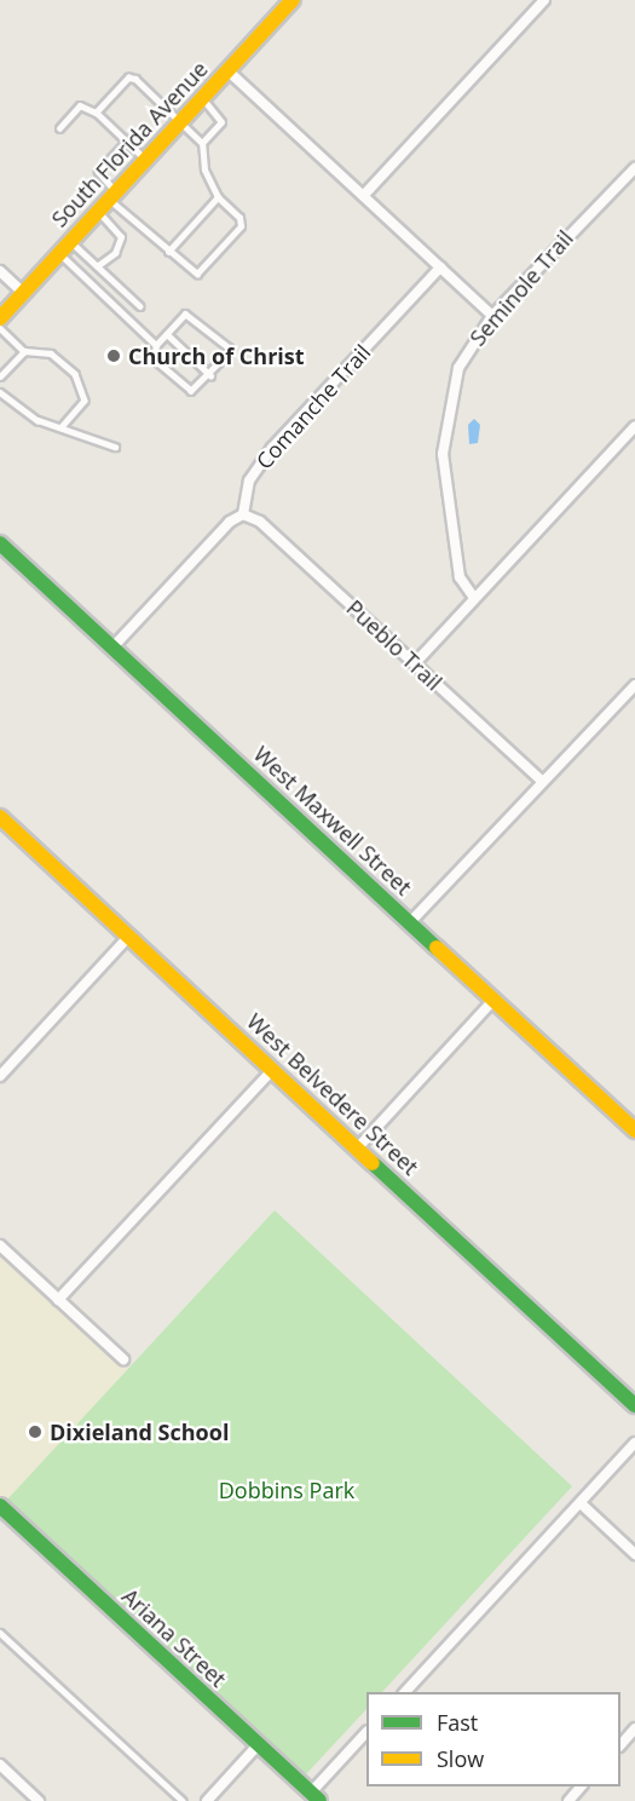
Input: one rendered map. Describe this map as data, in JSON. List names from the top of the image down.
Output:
{
  "streets": {
    "street": [
      "South Florida Avenue",
      "Seminole Trail",
      "Comanche Trail",
      "Pueblo Trail",
      "West Maxwell Street",
      "West Belvedere Street",
      "Ariana Street"
    ]
  },
  "crossings": [
    ["Comanche Trail", "Pueblo Trail"]
  ],
  "parks": ["Dobbins Park"],
  "places": ["Church of Christ", "Dixieland School"],
  "legend": ["Fast", "Slow"]
}
